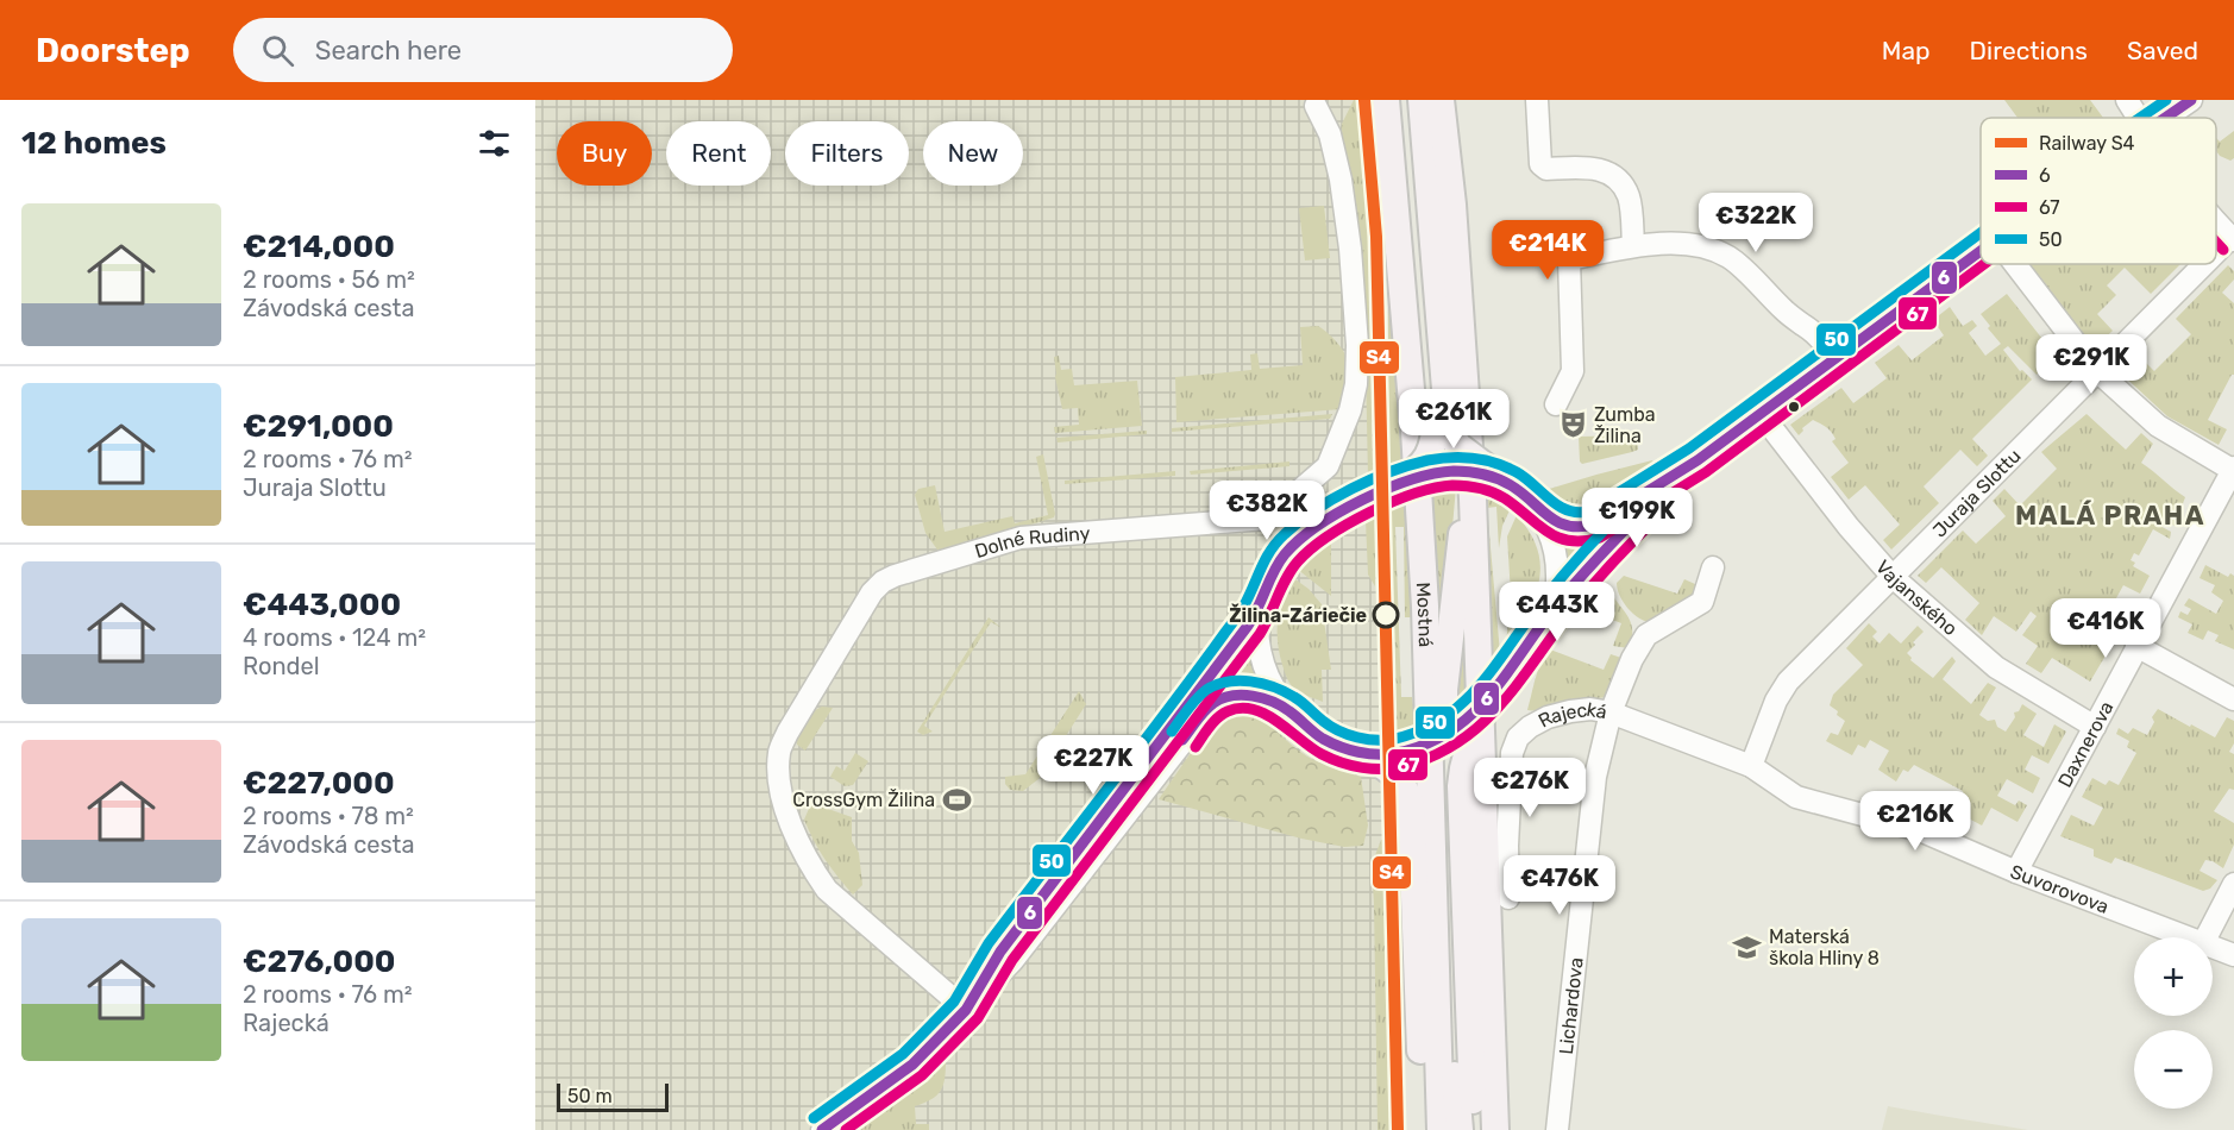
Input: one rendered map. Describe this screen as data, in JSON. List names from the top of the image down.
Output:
{
  "streets": {
    "main road": ["Mostná"],
    "street": [
      "Juraja Slottu",
      "Dolné Rudiny",
      "Vajanského",
      "Rajecká",
      "Daxnerova",
      "Suvorovova",
      "Lichardova"
    ]
  },
  "crossings": [
    ["Juraja Slottu", "Vajanského"],
    ["Juraja Slottu", "Suvorovova"],
    ["Vajanského", "Daxnerova"],
    ["Rajecká", "Suvorovova"],
    ["Rajecká", "Lichardova"],
    ["Daxnerova", "Suvorovova"],
    ["Suvorovova", "Lichardova"]
  ],
  "districts": ["MALÁ PRAHA"],
  "places": {
    "theatre": ["Zumba Žilina"],
    "other": ["Žilina-Záriečie"],
    "sports": ["CrossGym Žilina"],
    "school or university": ["Materská škola Hliny 8"]
  },
  "lines": [
    "rail line S4",
    "transit line 6",
    "transit line 50",
    "transit line 67"
  ],
  "legend": [
    "Railway S4",
    "6",
    "67",
    "50"
  ],
  "scale_bar": "50 m",
  "page": {
    "header": "Doorstep",
    "search": "Search here",
    "nav": ["Map", "Directions", "Saved"],
    "heading": "12 homes",
    "chip": [
      "Buy",
      "Rent",
      "Filters",
      "New"
    ],
    "list": [
      {
        "name": "€214,000",
        "note": "2 rooms · 56 m² · Závodská cesta"
      },
      {
        "name": "€291,000",
        "note": "2 rooms · 76 m² · Juraja Slottu"
      },
      {
        "name": "€443,000",
        "note": "4 rooms · 124 m² · Rondel"
      },
      {
        "name": "€227,000",
        "note": "2 rooms · 78 m² · Závodská cesta"
      },
      {
        "name": "€276,000",
        "note": "2 rooms · 76 m² · Rajecká"
      }
    ],
    "price": [
      "€322K",
      "€214K",
      "€291K",
      "€261K",
      "€382K",
      "€199K",
      "€443K",
      "€416K",
      "€227K",
      "€276K",
      "€216K",
      "€476K"
    ],
    "map_buttons": ["+", "−"],
    "scale": "50 m"
  }
}
